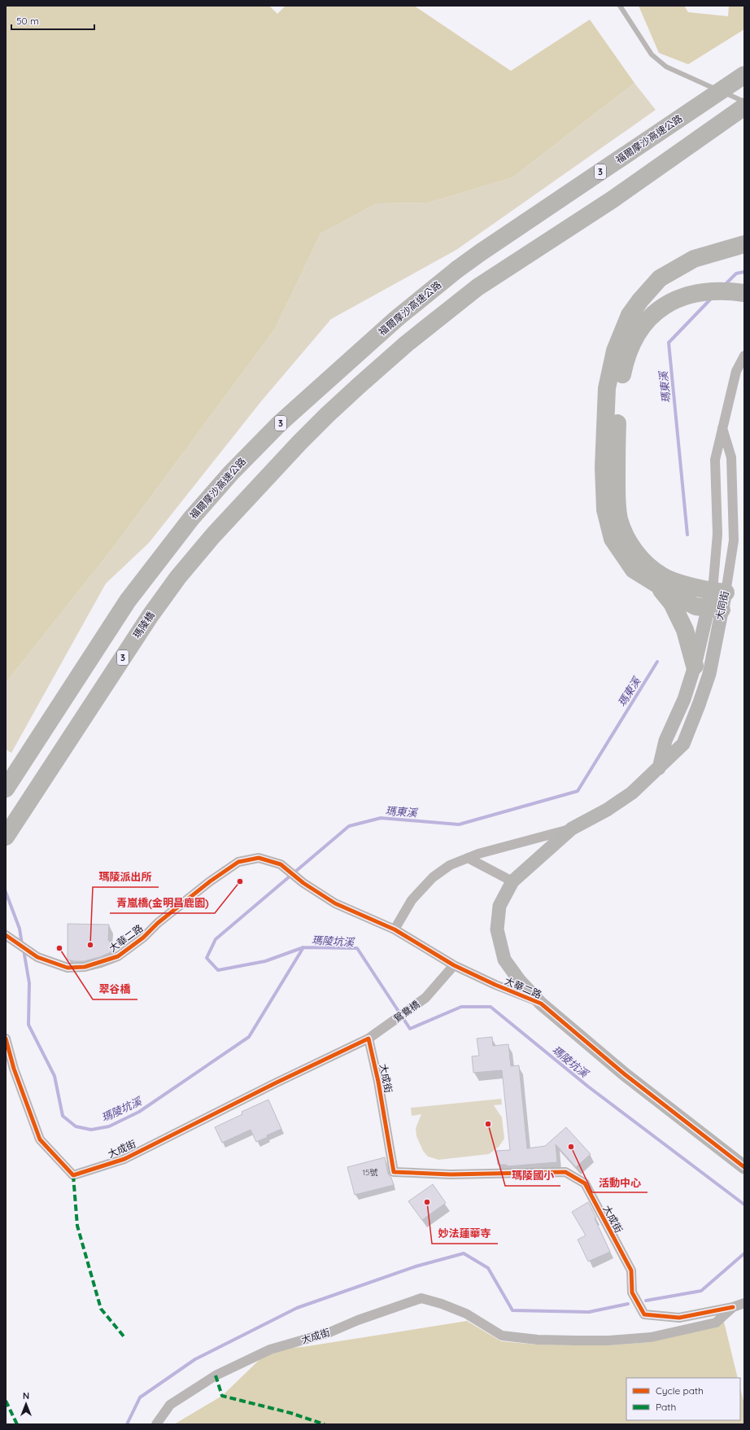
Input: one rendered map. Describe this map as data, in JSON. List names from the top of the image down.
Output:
{
  "streets": {
    "highway": ["福爾摩沙高速公路", "3", "瑪陵橋"],
    "street": [
      "大同街",
      "大華二路",
      "鴛鴦橋",
      "大成街"
    ]
  },
  "crossings": [
    ["大華二路", "鴛鴦橋"],
    ["鴛鴦橋", "大成街"]
  ],
  "water": ["瑪東溪", "瑪陵坑溪"],
  "places": [
    "青嵐橋(金明昌鹿園)",
    "瑪陵派出所",
    "翠谷橋",
    "瑪陵國小",
    "活動中心",
    "妙法蓮華寺"
  ],
  "house_numbers": ["15號"],
  "legend": ["Cycle path", "Path"],
  "scale_bar": "50 m",
  "north": "top"
}
